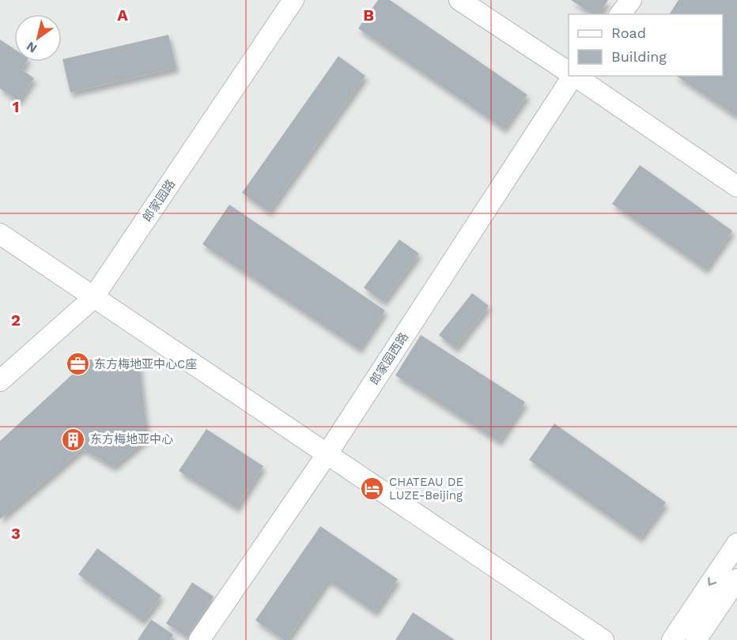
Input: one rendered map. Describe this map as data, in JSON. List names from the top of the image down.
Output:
{
  "streets": {
    "street": ["郎家园路", "郎家园西路"]
  },
  "places": {
    "office": ["东方梅地亚中心C座"],
    "building": ["东方梅地亚中心"],
    "hotel": ["CHATEAU DE LUZE-Beijing"]
  },
  "legend": ["Road", "Building"],
  "north": "bottom left",
  "grid": {
    "columns": ["A", "B"],
    "rows": ["1", "2", "3"]
  }
}
